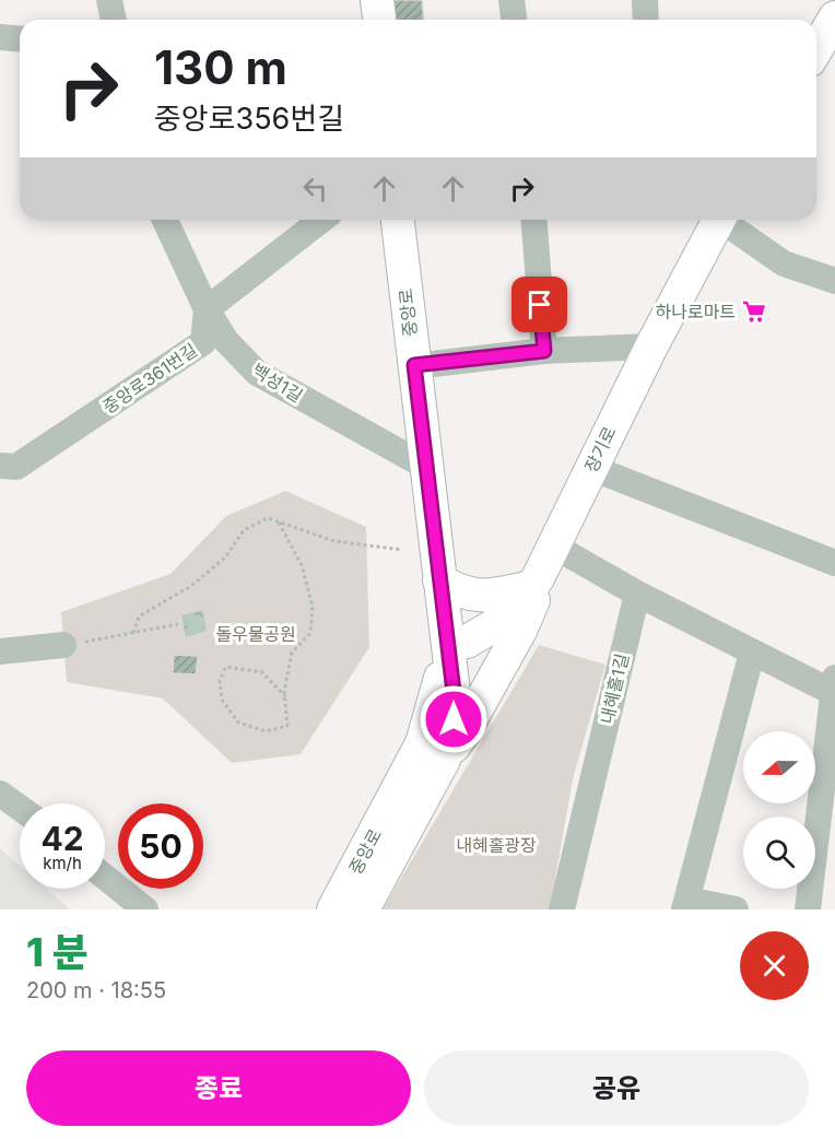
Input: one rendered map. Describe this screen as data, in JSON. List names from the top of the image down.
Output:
{
  "streets": {
    "main road": ["중앙로", "장기로"],
    "street": ["중앙로361번길", "백성1길", "내혜홀1길"]
  },
  "crossings": [
    ["중앙로", "백성1길"],
    ["중앙로", "장기로"],
    ["중앙로361번길", "백성1길"]
  ],
  "parks": ["돌우물공원", "내혜홀광장"],
  "places": {
    "supermarket": ["하나로마트"]
  },
  "north": "left",
  "page": {
    "turn": ["130 m", "중앙로356번길"],
    "speed": "42 km/h",
    "limit": "50",
    "heading": ["1 분", "200 m · 18:55"],
    "buttons": ["종료", "공유"]
  }
}
